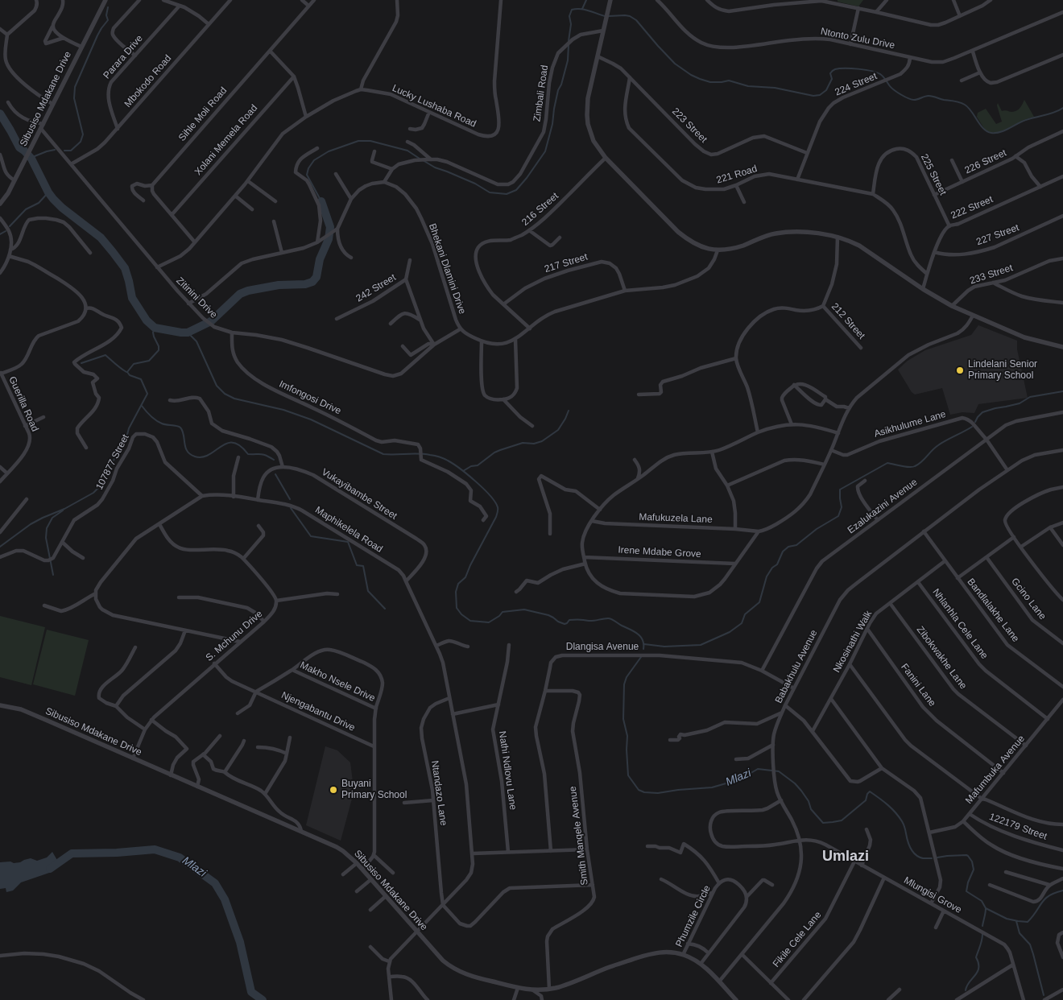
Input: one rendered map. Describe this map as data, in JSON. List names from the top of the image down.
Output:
{
  "streets": {
    "street": [
      "Ntonto Zulu Drive",
      "Parara Drive",
      "Mbokodo Road",
      "224 Street",
      "Zimbali Road",
      "Sibusiso Mdakane Drive",
      "Lucky Lushaba Road",
      "Sihle Moli Road",
      "223 Street",
      "Xolani Memela Road",
      "226 Street",
      "221 Road",
      "225 Street",
      "222 Street",
      "216 Street",
      "227 Street",
      "217 Street",
      "Bhekani Dlamini Drive",
      "233 Street",
      "242 Street",
      "Zitinini Drive",
      "212 Street",
      "Imfongosi Drive",
      "Guerilla Road",
      "Asikhulume Lane",
      "107877 Street",
      "Vukayibambe Street",
      "Ezalukazini Avenue",
      "Mafukuzela Lane",
      "Maphikelela Road",
      "Irene Mdabe Grove",
      "Gcino Lane",
      "Bandlalakhe Lane",
      "Nhlanhla Cele Lane",
      "S. Mchunu Drive",
      "Nkosinathi Walk",
      "Dlangisa Avenue",
      "Zibokwakhe Lane",
      "Babakhulu Avenue",
      "Makho Nsele Drive",
      "Fanini Lane",
      "Njengabantu Drive",
      "Mafumbuka Avenue",
      "Nathi Ndlovu Lane",
      "Ntandazo Lane",
      "122179 Street",
      "Smith Manqele Avenue",
      "Mlungisi Grove",
      "Phumzile Circle",
      "Fikile Cele Lane"
    ]
  },
  "crossings": [
    ["Ntonto Zulu Drive", "224 Street"],
    ["Parara Drive", "Mbokodo Road"],
    ["Mbokodo Road", "Zitinini Drive"],
    ["224 Street", "223 Street"],
    ["224 Street", "221 Road"],
    ["Sibusiso Mdakane Drive", "Zitinini Drive"],
    ["Sibusiso Mdakane Drive", "Maphikelela Road"],
    ["Sibusiso Mdakane Drive", "S. Mchunu Drive"],
    ["Sibusiso Mdakane Drive", "Babakhulu Avenue"],
    ["Sibusiso Mdakane Drive", "Smith Manqele Avenue"],
    ["Sibusiso Mdakane Drive", "Phumzile Circle"],
    ["223 Street", "221 Road"],
    ["226 Street", "225 Street"],
    ["226 Street", "222 Street"],
    ["221 Road", "225 Street"],
    ["221 Road", "222 Street"],
    ["225 Street", "222 Street"],
    ["222 Street", "227 Street"],
    ["216 Street", "217 Street"],
    ["216 Street", "Bhekani Dlamini Drive"],
    ["217 Street", "Bhekani Dlamini Drive"],
    ["Bhekani Dlamini Drive", "Zitinini Drive"],
    ["242 Street", "Zitinini Drive"],
    ["Zitinini Drive", "Imfongosi Drive"],
    ["Asikhulume Lane", "Ezalukazini Avenue"],
    ["107877 Street", "Maphikelela Road"],
    ["Vukayibambe Street", "Maphikelela Road"],
    ["Ezalukazini Avenue", "Dlangisa Avenue"],
    ["Maphikelela Road", "Ntandazo Lane"],
    ["Bandlalakhe Lane", "Nkosinathi Walk"],
    ["Bandlalakhe Lane", "Babakhulu Avenue"],
    ["Nhlanhla Cele Lane", "Nkosinathi Walk"],
    ["Nhlanhla Cele Lane", "Mafumbuka Avenue"],
    ["S. Mchunu Drive", "Njengabantu Drive"],
    ["Nkosinathi Walk", "Zibokwakhe Lane"],
    ["Nkosinathi Walk", "Fanini Lane"],
    ["Dlangisa Avenue", "Babakhulu Avenue"],
    ["Dlangisa Avenue", "Smith Manqele Avenue"],
    ["Zibokwakhe Lane", "Mafumbuka Avenue"],
    ["Babakhulu Avenue", "Mlungisi Grove"],
    ["Fanini Lane", "Mafumbuka Avenue"],
    ["Mafumbuka Avenue", "122179 Street"],
    ["Mlungisi Grove", "Fikile Cele Lane"]
  ],
  "districts": ["Umlazi"],
  "water": ["Mlazi"],
  "places": ["Lindelani Senior Primary School", "Buyani Primary School"]
}
